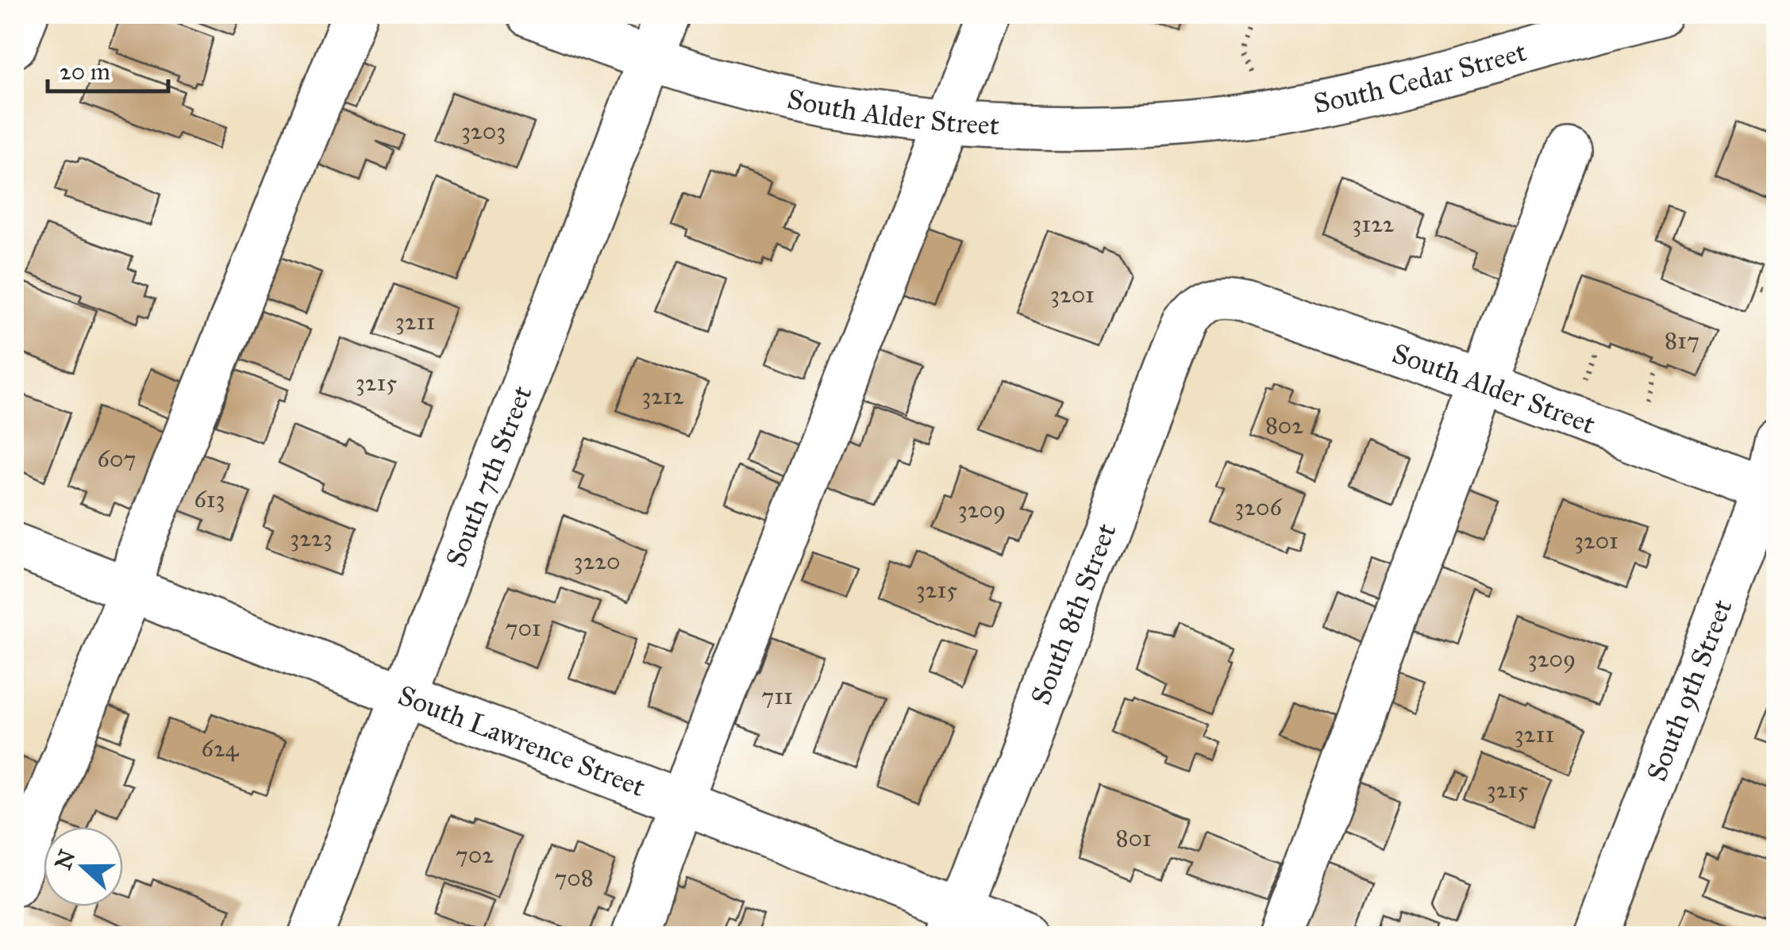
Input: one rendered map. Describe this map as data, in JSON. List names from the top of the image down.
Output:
{
  "streets": {
    "street": [
      "South Cedar Street",
      "South Alder Street",
      "South 7th Street",
      "South 8th Street",
      "South 9th Street",
      "South Lawrence Street"
    ]
  },
  "crossings": [
    ["South Cedar Street", "South Alder Street"],
    ["South Alder Street", "South 7th Street"],
    ["South Alder Street", "South 8th Street"],
    ["South Alder Street", "South 9th Street"],
    ["South 7th Street", "South Lawrence Street"],
    ["South 8th Street", "South Lawrence Street"]
  ],
  "house_numbers": [
    "3203",
    "3122",
    "3201",
    "3211",
    "817",
    "3215",
    "3212",
    "802",
    "607",
    "613",
    "3206",
    "3209",
    "3223",
    "3201",
    "3220",
    "3215",
    "701",
    "3209",
    "711",
    "3211",
    "624",
    "3215",
    "801",
    "702",
    "708"
  ],
  "scale_bar": "20 m",
  "north": "left"
}
